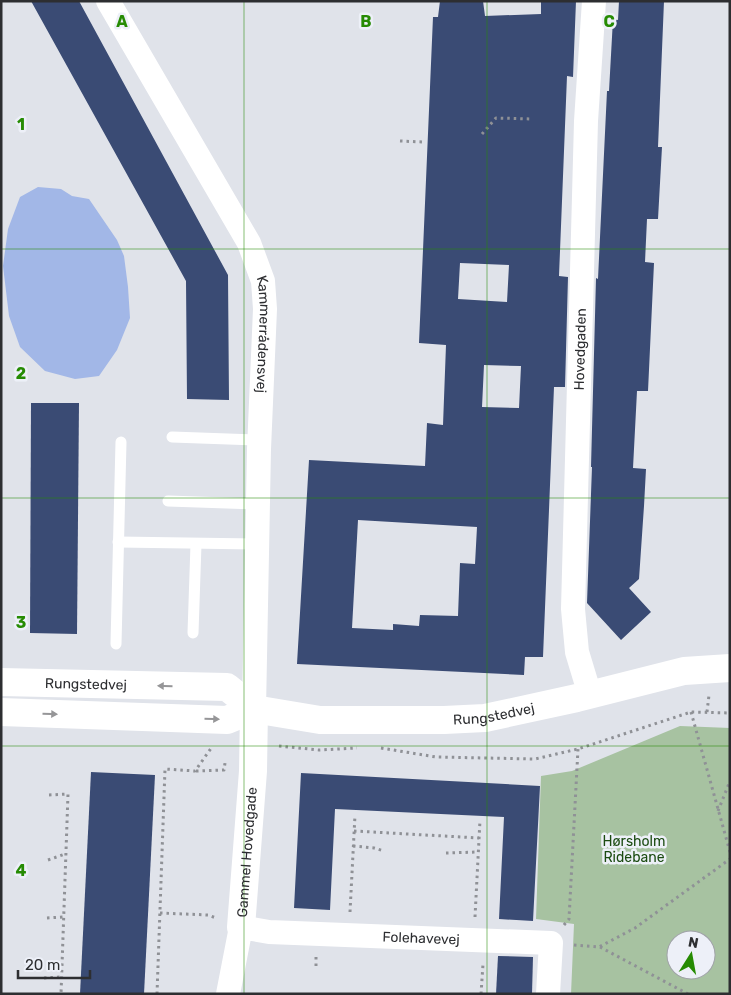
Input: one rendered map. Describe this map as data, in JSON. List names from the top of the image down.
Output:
{
  "streets": {
    "main road": ["Rungstedvej", "Gammel Hovedgade"],
    "street": ["Kammerrådensvej", "Hovedgaden", "Folehavevej"]
  },
  "crossings": [
    ["Kammerrådensvej", "Rungstedvej"],
    ["Kammerrådensvej", "Gammel Hovedgade"],
    ["Hovedgaden", "Rungstedvej"],
    ["Rungstedvej", "Gammel Hovedgade"],
    ["Gammel Hovedgade", "Folehavevej"]
  ],
  "parks": ["Hørsholm Ridebane"],
  "scale_bar": "20 m",
  "north": "top",
  "grid": {
    "columns": ["A", "B", "C"],
    "rows": [
      "1",
      "2",
      "3",
      "4"
    ]
  }
}
